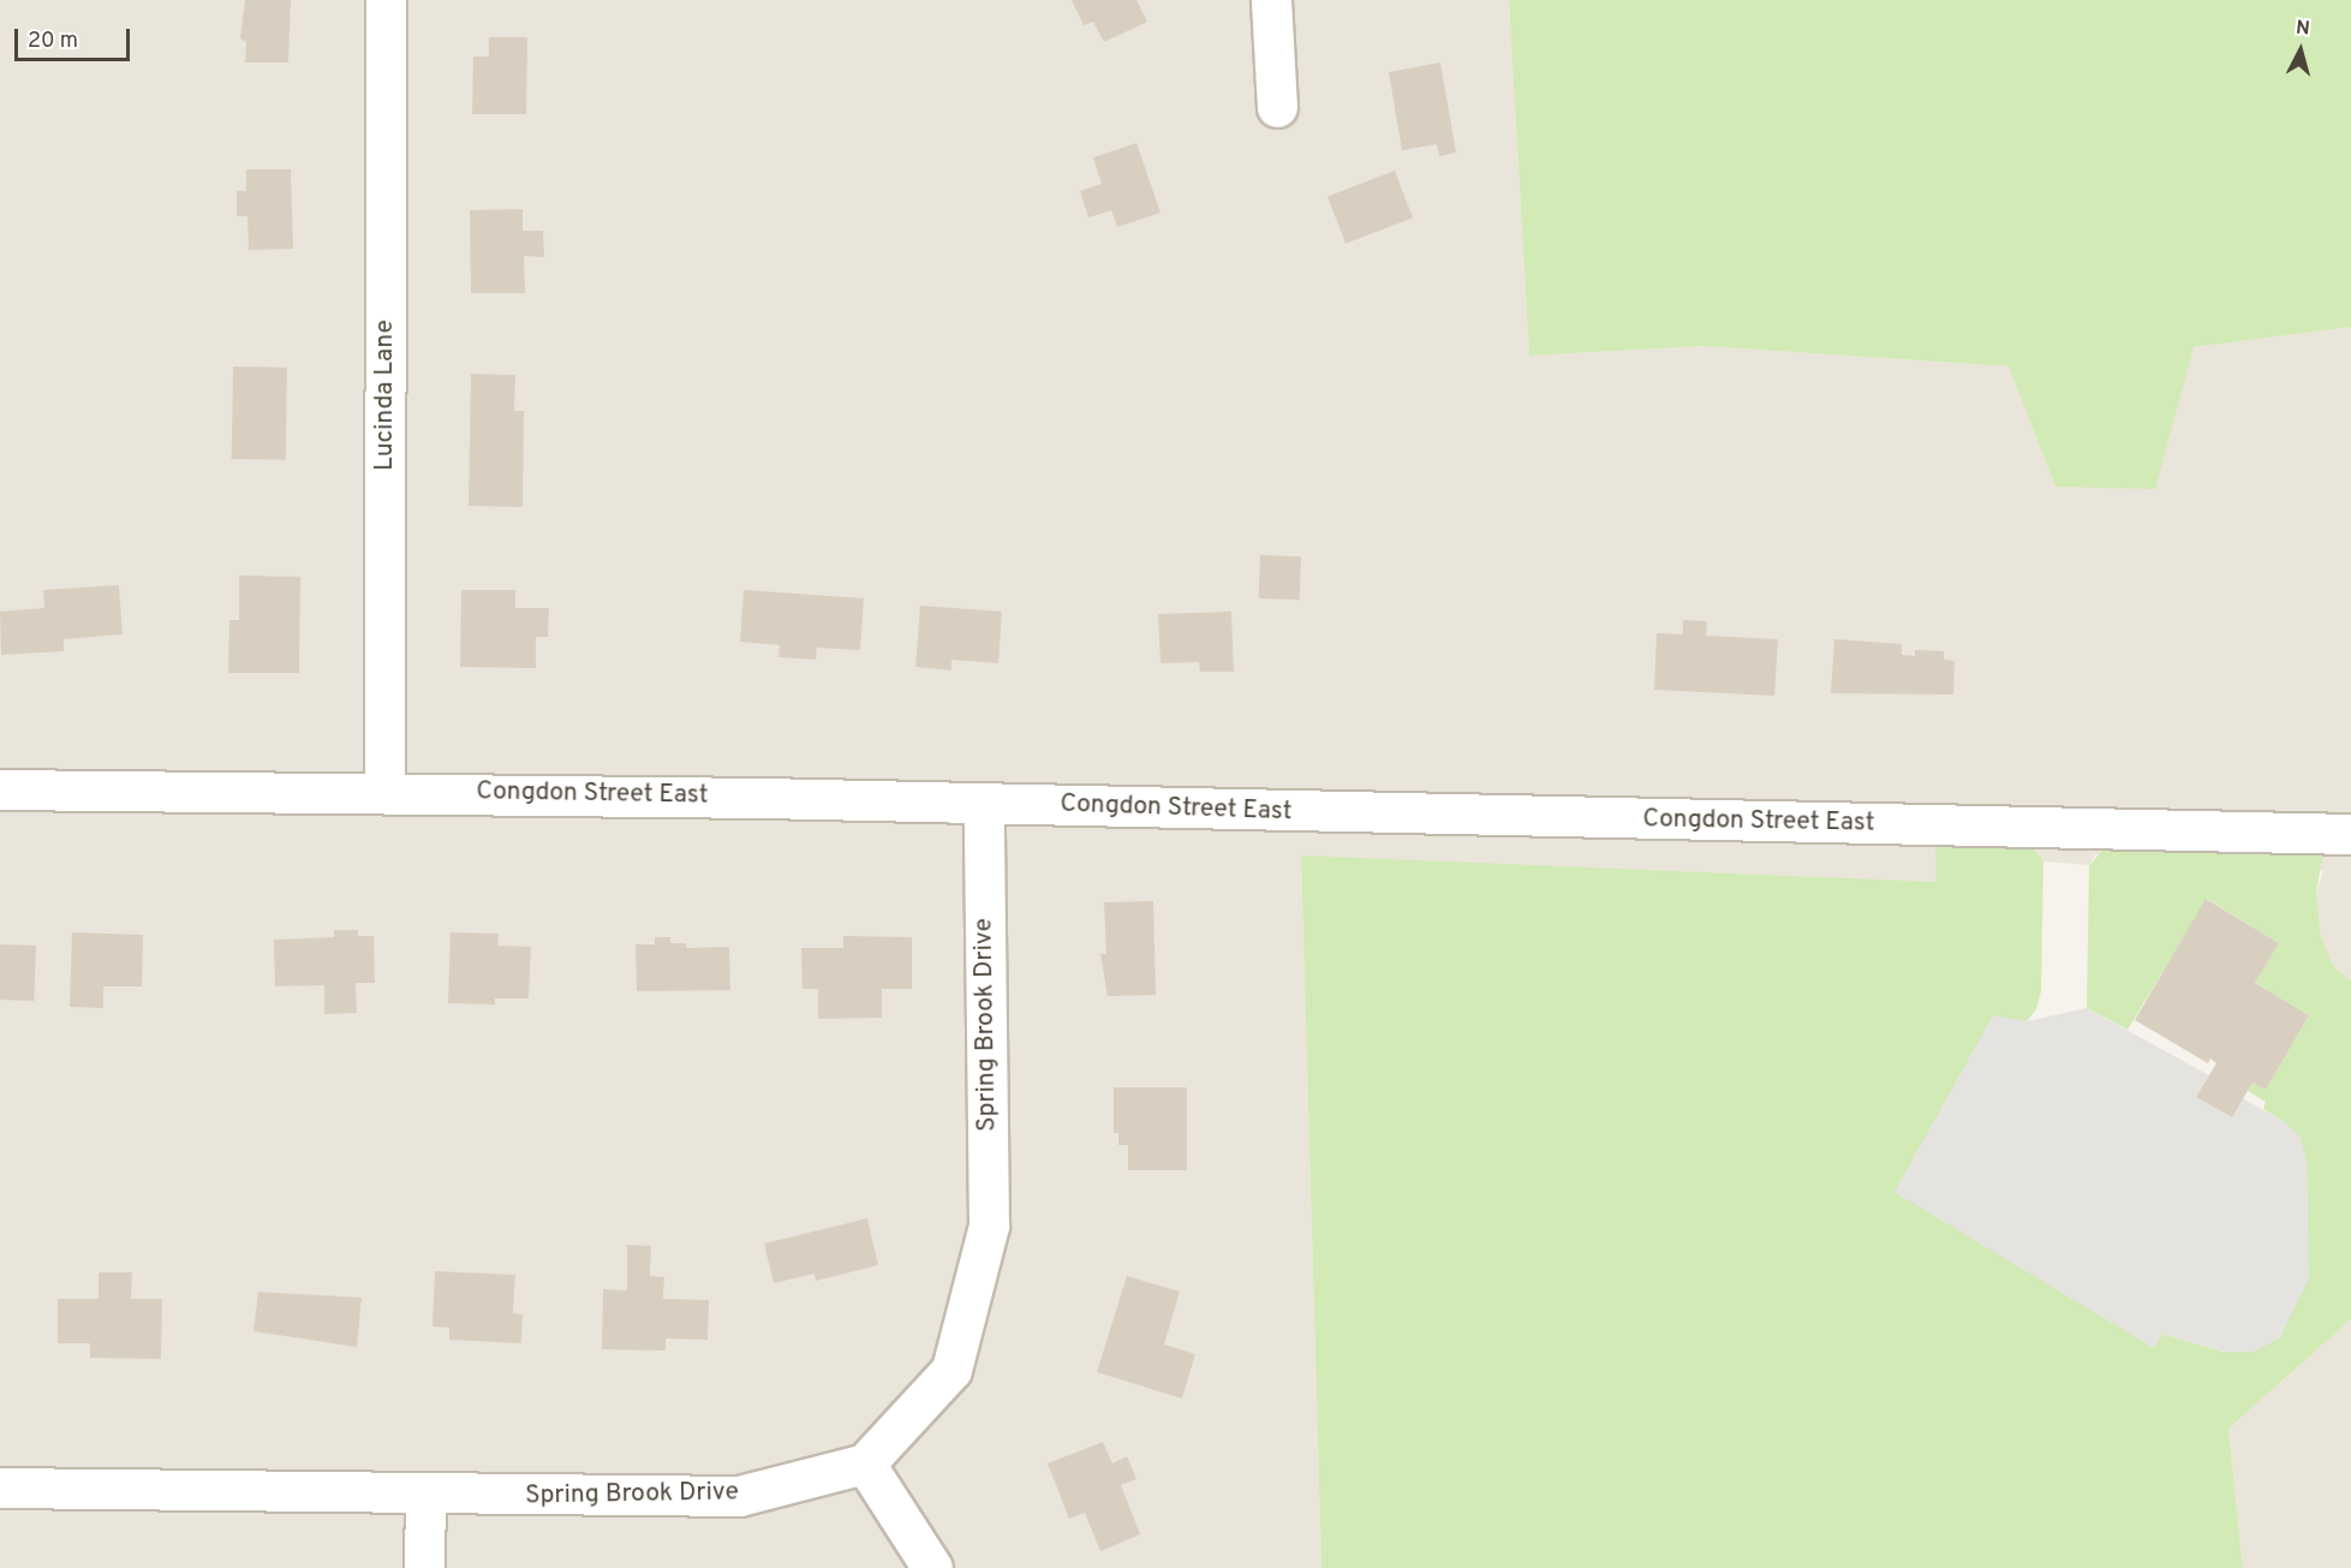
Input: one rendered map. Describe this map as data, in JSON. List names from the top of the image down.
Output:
{
  "streets": {
    "street": ["Lucinda Lane", "Congdon Street East", "Spring Brook Drive"]
  },
  "crossings": [
    ["Lucinda Lane", "Congdon Street East"],
    ["Congdon Street East", "Spring Brook Drive"]
  ],
  "scale_bar": "20 m",
  "north": "top"
}
